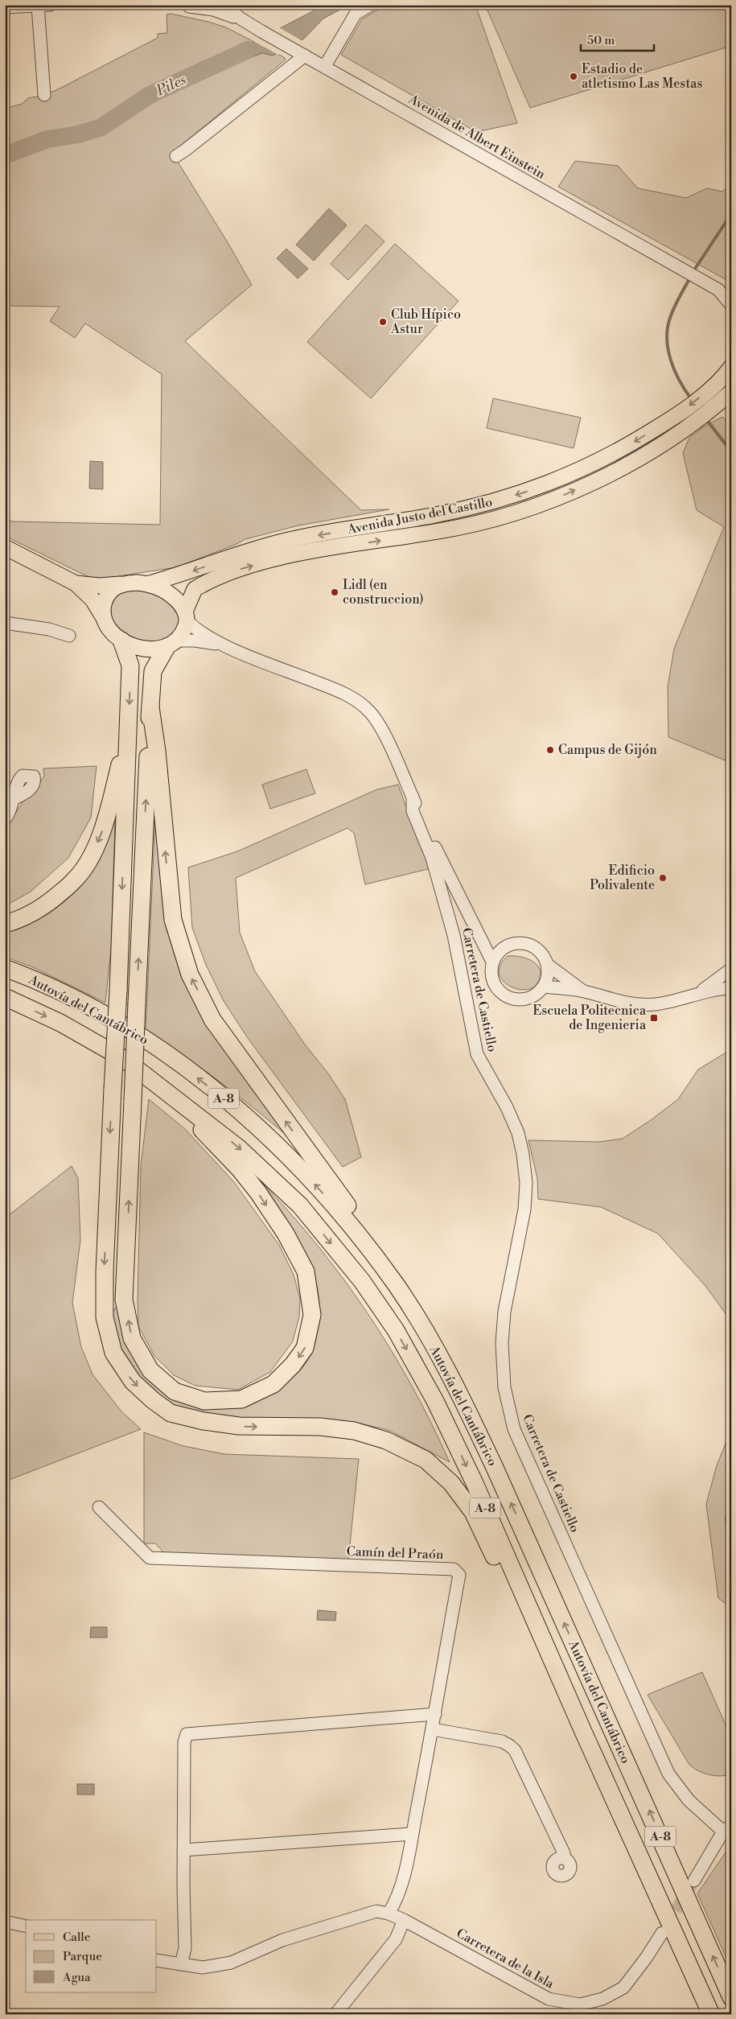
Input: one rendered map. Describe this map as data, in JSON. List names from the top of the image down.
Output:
{
  "streets": {
    "highway": ["Autovía del Cantábrico", "A-8"],
    "main road": ["Avenida Justo del Castillo"],
    "street": [
      "Avenida de Albert Einstein",
      "Carretera de Castiello",
      "Camín del Praón",
      "Carretera de la Isla"
    ]
  },
  "crossings": [
    ["Avenida Justo del Castillo", "Carretera de Castiello"],
    ["Camín del Praón", "Carretera de la Isla"]
  ],
  "water": ["Piles"],
  "places": {
    "other": [
      "Estadio de atletismo Las Mestas",
      "Club Hípico Astur",
      "Lidl (en construccion)",
      "Campus de Gijón",
      "Edificio Polivalente"
    ],
    "transit": ["Escuela Politecnica de Ingenieria"]
  },
  "legend": ["Calle", "Parque", "Agua"],
  "scale_bar": "50 m"
}
